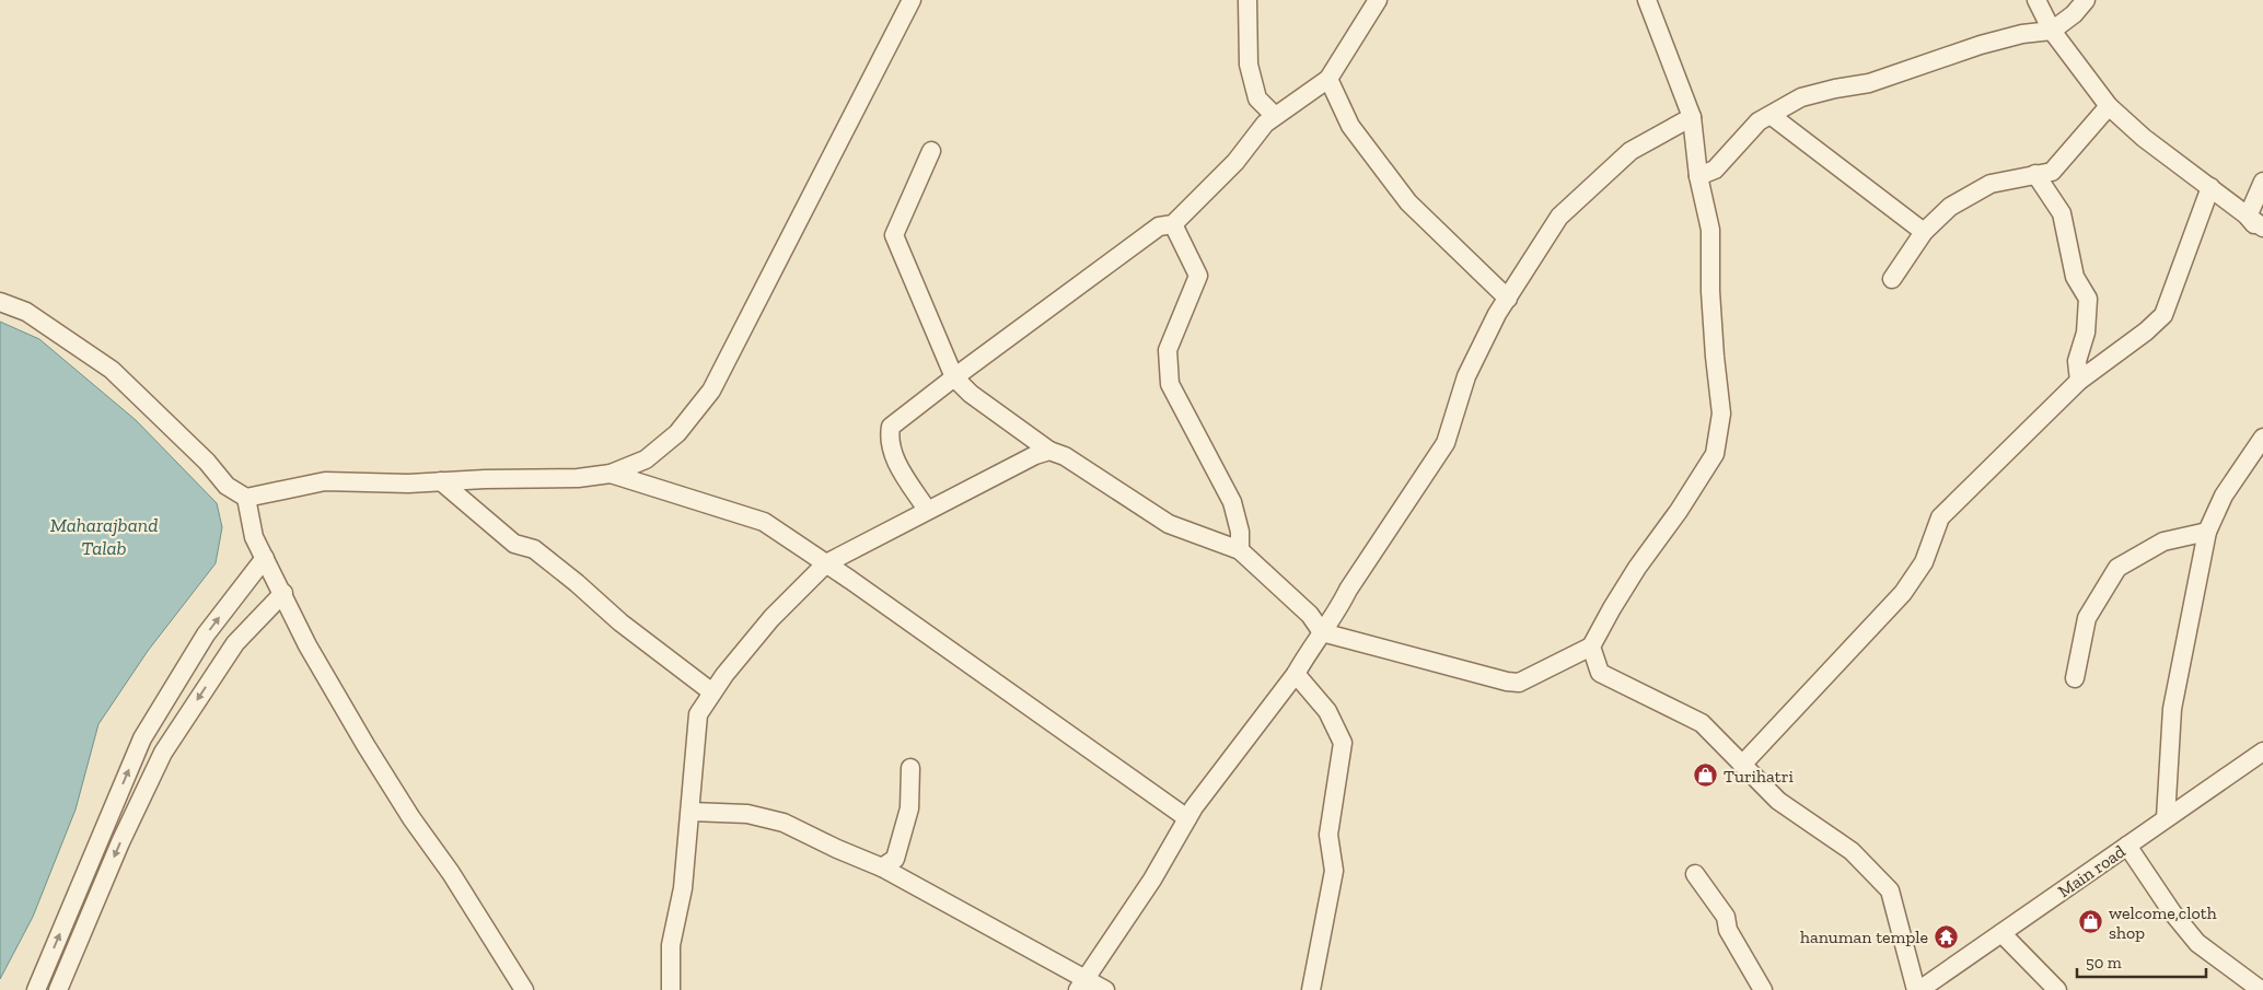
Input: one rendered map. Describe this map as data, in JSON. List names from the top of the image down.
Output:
{
  "streets": {
    "street": ["Main road"]
  },
  "water": ["Maharajband Talab"],
  "places": {
    "shop": ["Turihatri", "welcome,cloth shop"],
    "temple": ["hanuman temple"]
  },
  "scale_bar": "50 m"
}
